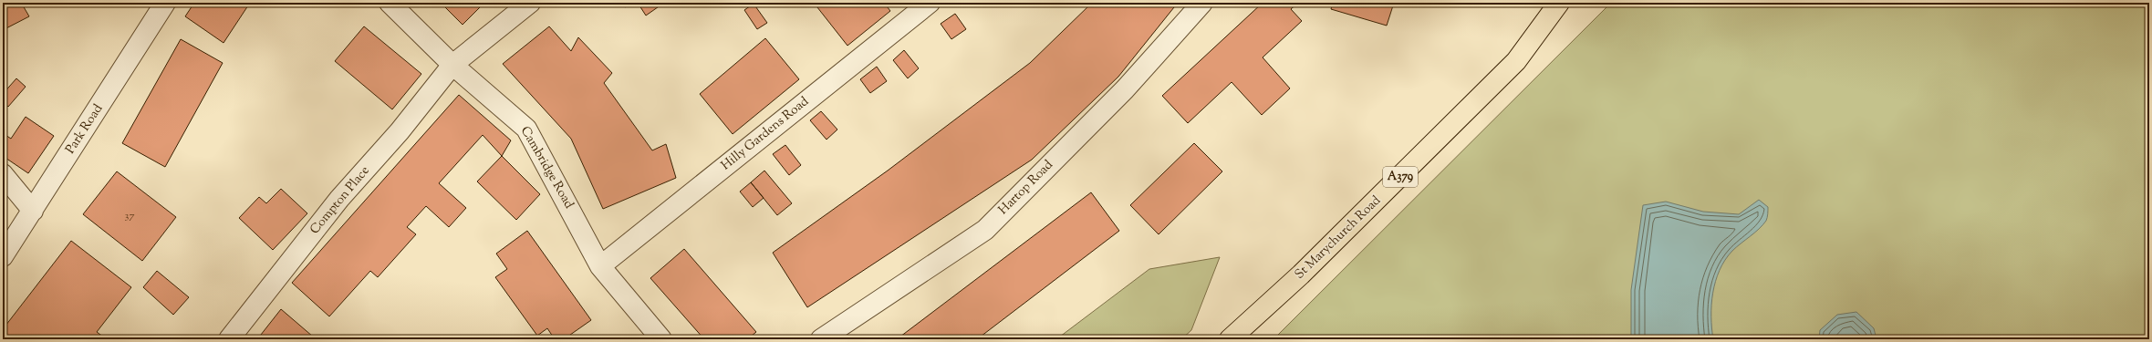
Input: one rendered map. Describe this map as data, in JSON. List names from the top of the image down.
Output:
{
  "streets": {
    "main road": ["A379", "St Marychurch Road"],
    "street": [
      "Park Road",
      "Hilly Gardens Road",
      "Cambridge Road",
      "Hartop Road",
      "Compton Place"
    ]
  },
  "crossings": [
    ["Hilly Gardens Road", "Cambridge Road"],
    ["Cambridge Road", "Compton Place"]
  ],
  "house_numbers": ["37"]
}
